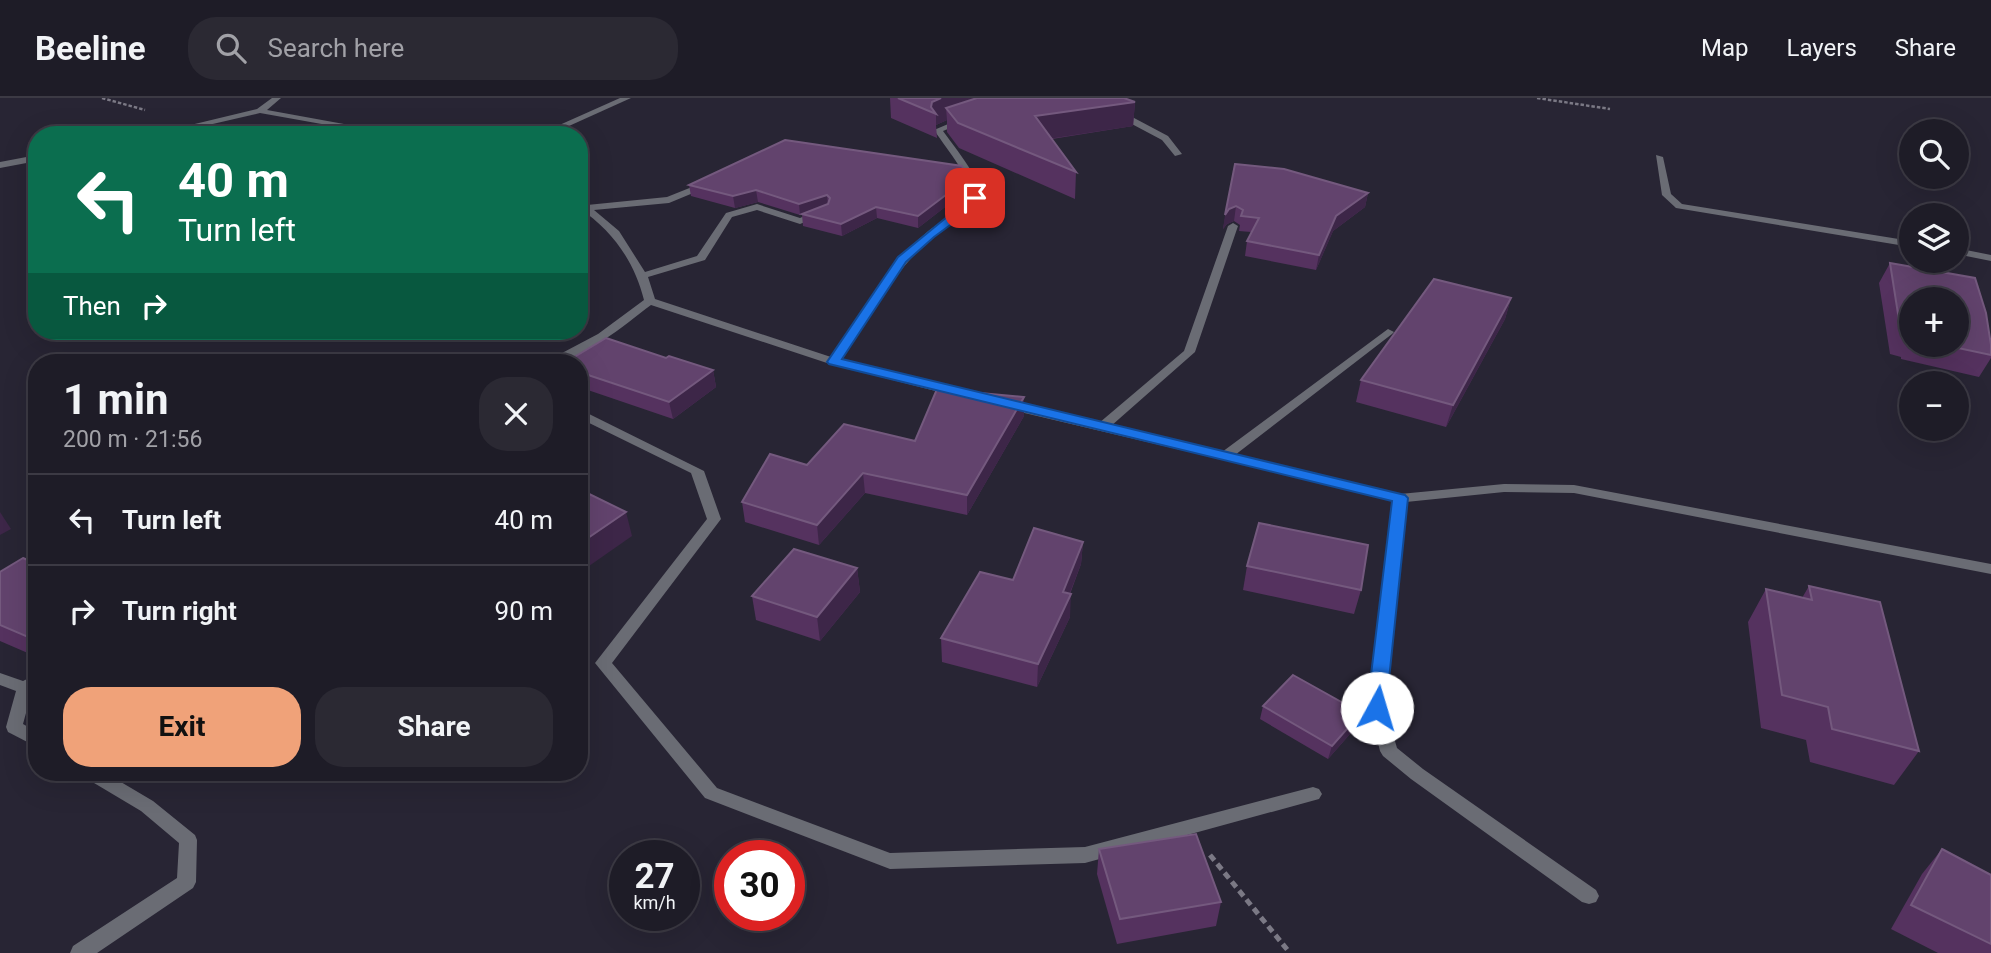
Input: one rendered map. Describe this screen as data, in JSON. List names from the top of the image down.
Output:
{
  "page": {
    "header": "Beeline",
    "search": "Search here",
    "nav": ["Map", "Layers", "Share"],
    "map_buttons": ["+", "−"],
    "turn": ["40 m", "Turn left"],
    "then": "Then",
    "heading": ["1 min", "200 m · 21:56"],
    "list": [
      {
        "name": "Turn left",
        "value": "40 m"
      },
      {
        "name": "Turn right",
        "value": "90 m"
      }
    ],
    "buttons": ["Exit", "Share"],
    "speed": "27 km/h",
    "limit": "30"
  }
}
